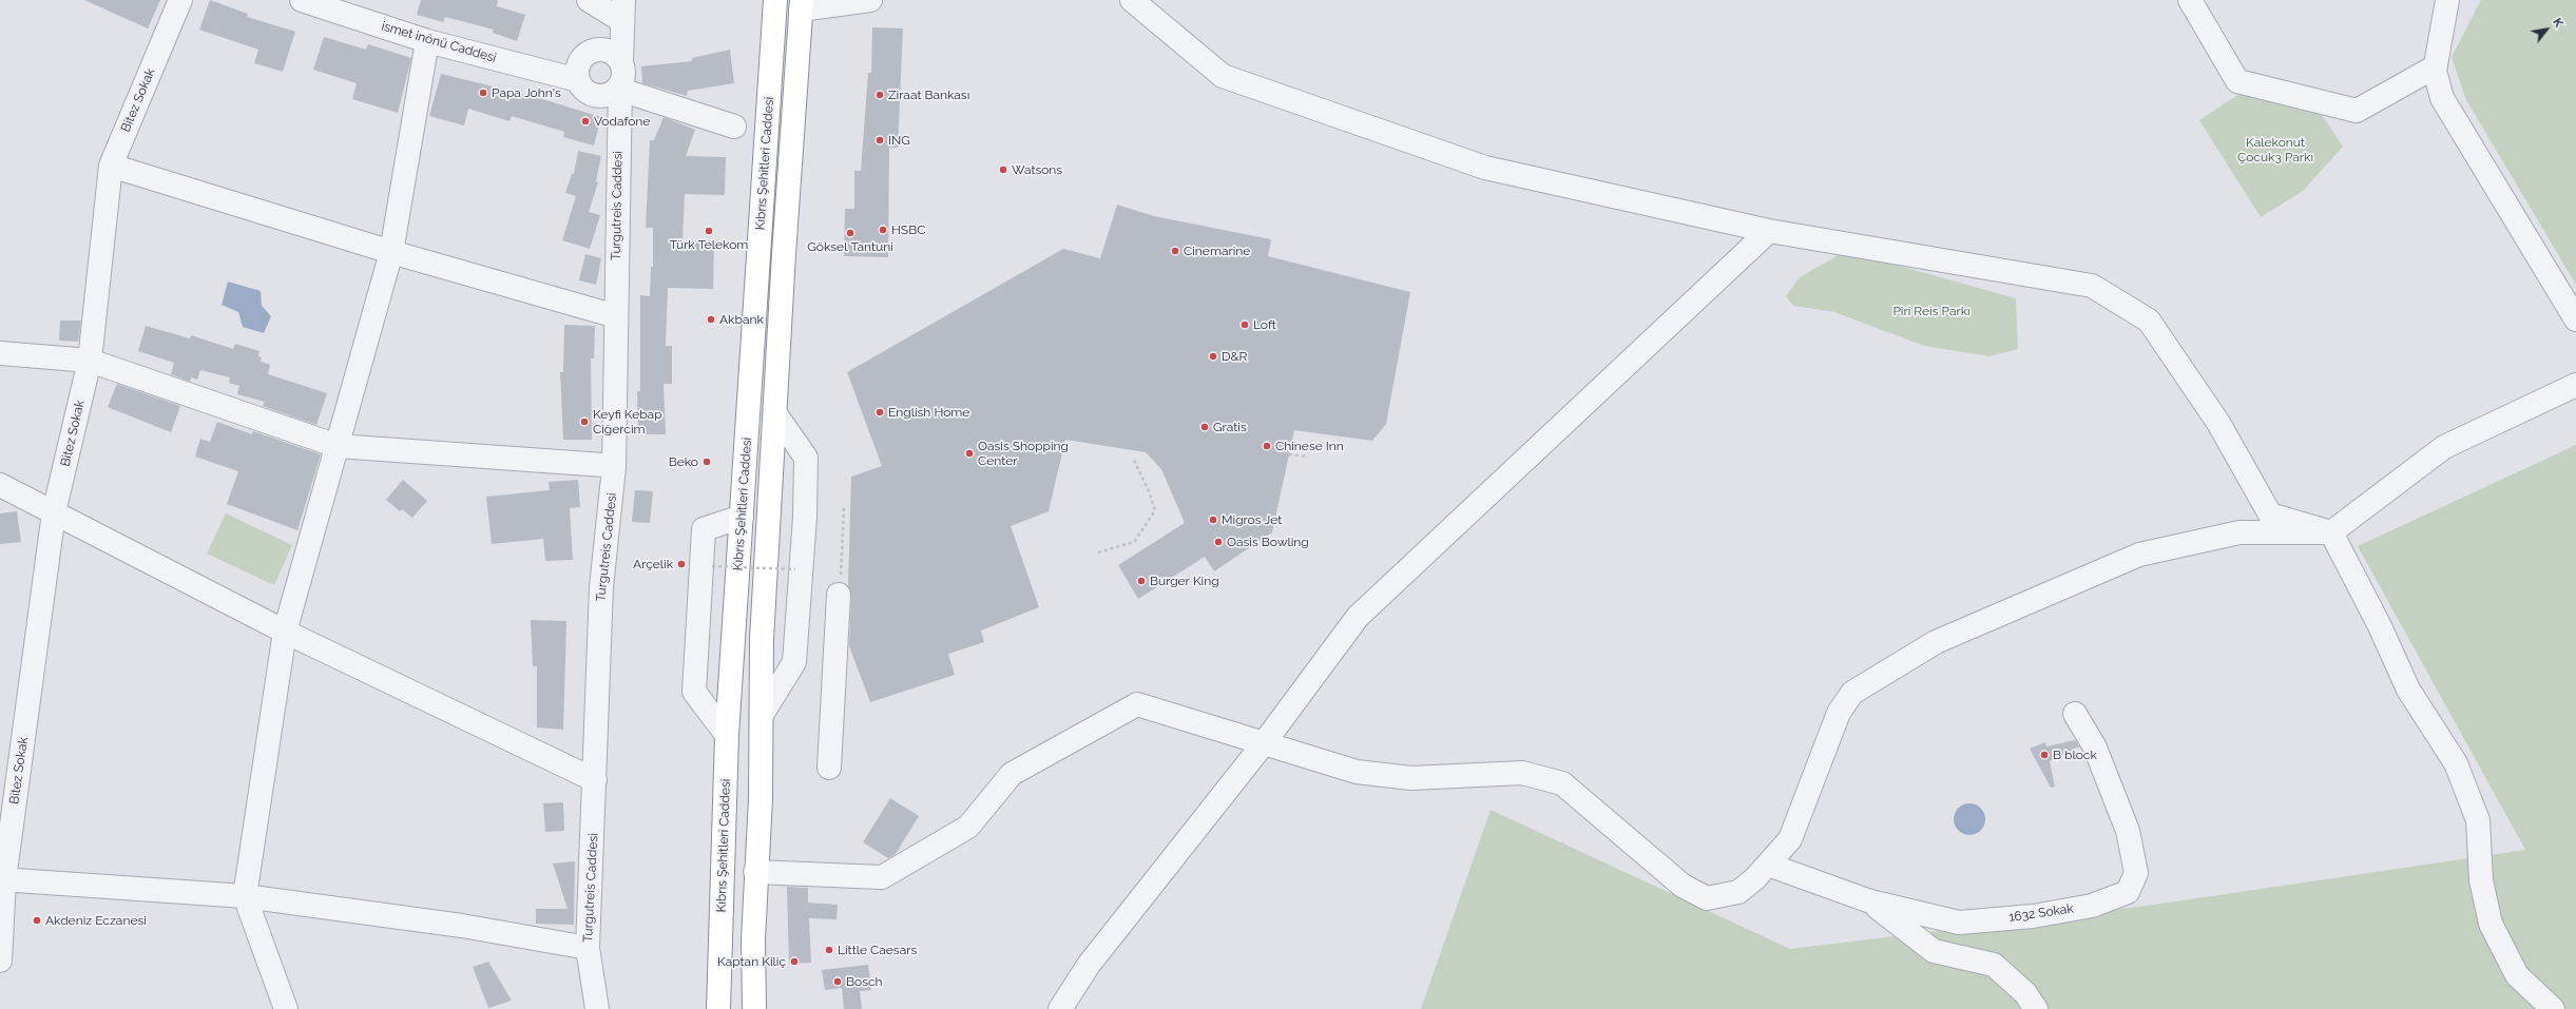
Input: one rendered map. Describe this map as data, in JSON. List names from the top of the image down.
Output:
{
  "streets": {
    "highway": ["Kıbrıs Şehitleri Caddesi"],
    "street": [
      "ismet inönü Caddesi",
      "Bitez Sokak",
      "Turgutreis Caddesi",
      "1632 Sokak"
    ]
  },
  "crossings": [
    ["ismet inönü Caddesi", "Turgutreis Caddesi"]
  ],
  "parks": ["Kalekonut Çocuk3 Parkı", "Piri Reis Parkı"],
  "places": [
    "Papa John's",
    "Ziraat Bankası",
    "Vodafone",
    "ING",
    "Watsons",
    "HSBC",
    "Türk Telekom",
    "Göksel Tantuni",
    "Cinemarine",
    "Akbank",
    "Loft",
    "D&R",
    "English Home",
    "Keyfi Kebap Ciğercim",
    "Gratis",
    "Chinese Inn",
    "Oasis Shopping Center",
    "Beko",
    "Migros Jet",
    "Oasis Bowling",
    "Arçelik",
    "Burger King",
    "B block",
    "Akdeniz Eczanesi",
    "Little Caesars",
    "Kaptan Kiliç",
    "Bosch"
  ],
  "north": "top right"
}
